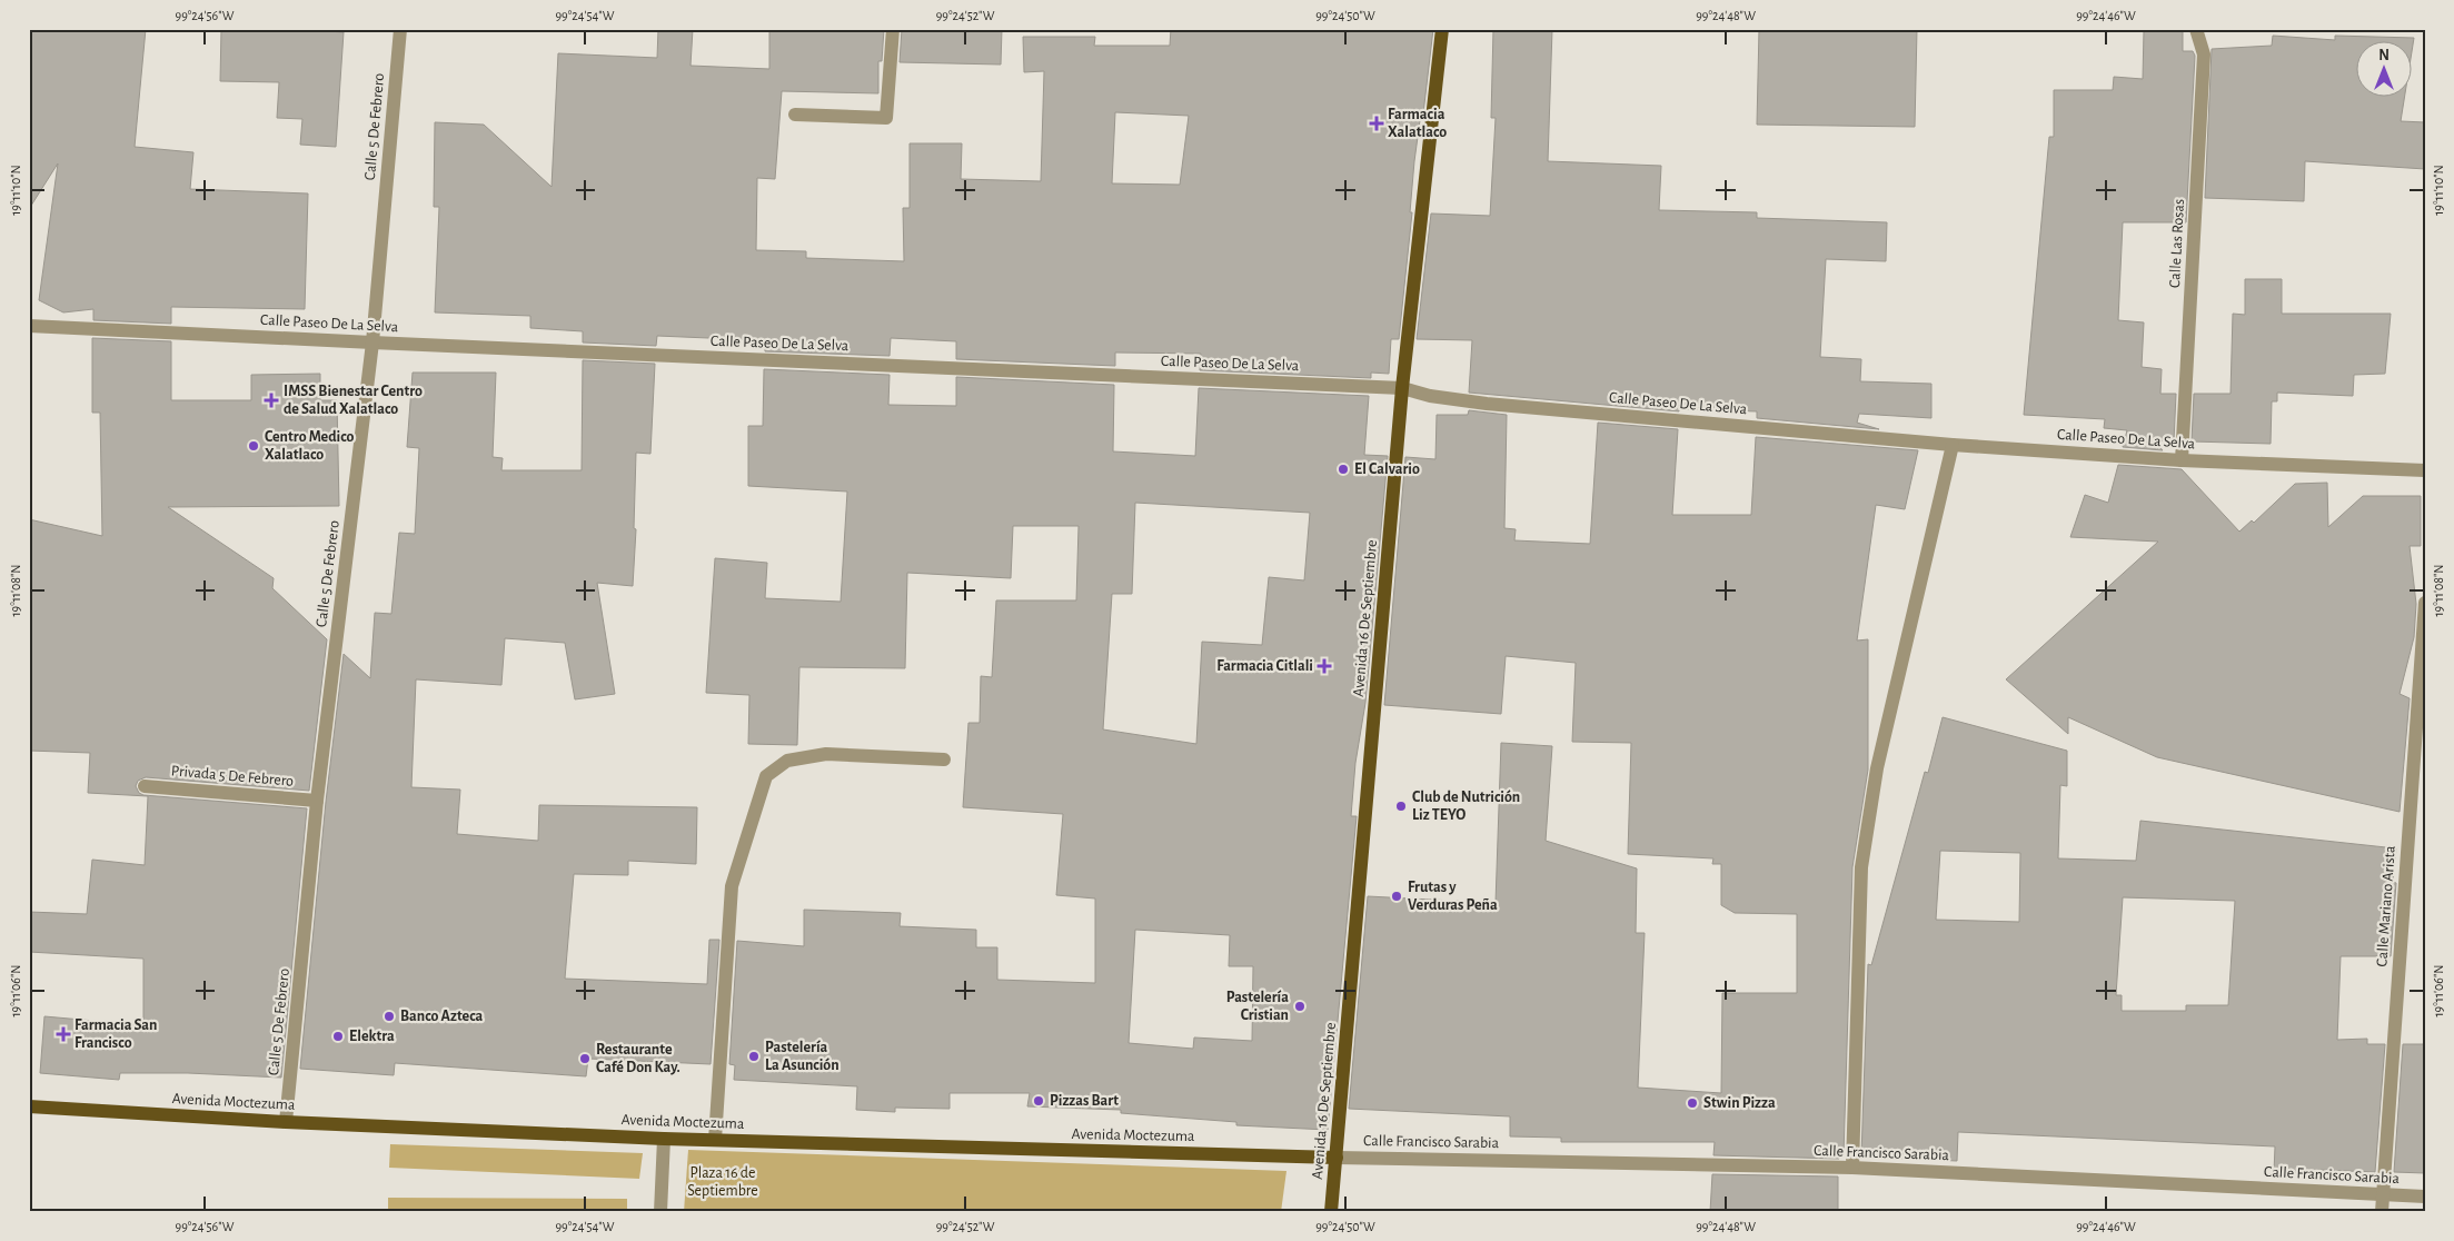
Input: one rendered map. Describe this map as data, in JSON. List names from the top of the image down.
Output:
{
  "streets": {
    "main road": ["Avenida 16 De Septiembre", "Avenida Moctezuma"],
    "street": [
      "Calle 5 De Febrero",
      "Calle Las Rosas",
      "Calle Paseo De La Selva",
      "Privada 5 De Febrero",
      "Calle Mariano Arista",
      "Calle Francisco Sarabia"
    ]
  },
  "crossings": [
    ["Calle 5 De Febrero", "Calle Paseo De La Selva"],
    ["Calle 5 De Febrero", "Privada 5 De Febrero"],
    ["Calle 5 De Febrero", "Avenida Moctezuma"],
    ["Calle Las Rosas", "Calle Paseo De La Selva"],
    ["Calle Paseo De La Selva", "Avenida 16 De Septiembre"],
    ["Avenida 16 De Septiembre", "Avenida Moctezuma"],
    ["Avenida 16 De Septiembre", "Calle Francisco Sarabia"],
    ["Calle Mariano Arista", "Calle Francisco Sarabia"],
    ["Avenida Moctezuma", "Calle Francisco Sarabia"]
  ],
  "parks": ["Plaza 16 de Septiembre"],
  "places": {
    "health": [
      "Farmacia Xalatlaco",
      "IMSS Bienestar Centro de Salud Xalatlaco",
      "Farmacia Citlali",
      "Farmacia San Francisco"
    ],
    "other": [
      "Centro Medico Xalatlaco",
      "El Calvario",
      "Club de Nutrición Liz TEYO",
      "Frutas y Verduras Peña",
      "Pastelería Cristian",
      "Banco Azteca",
      "Elektra",
      "Pastelería La Asunción",
      "Restaurante Café Don Kay.",
      "Pizzas Bart",
      "Stwin Pizza"
    ]
  },
  "north": "top",
  "coordinates": [
    "99°24'56\"W",
    "99°24'54\"W",
    "99°24'52\"W",
    "99°24'50\"W",
    "99°24'48\"W",
    "99°24'46\"W",
    "19°11'10\"N",
    "19°11'08\"N",
    "19°11'06\"N"
  ]
}
